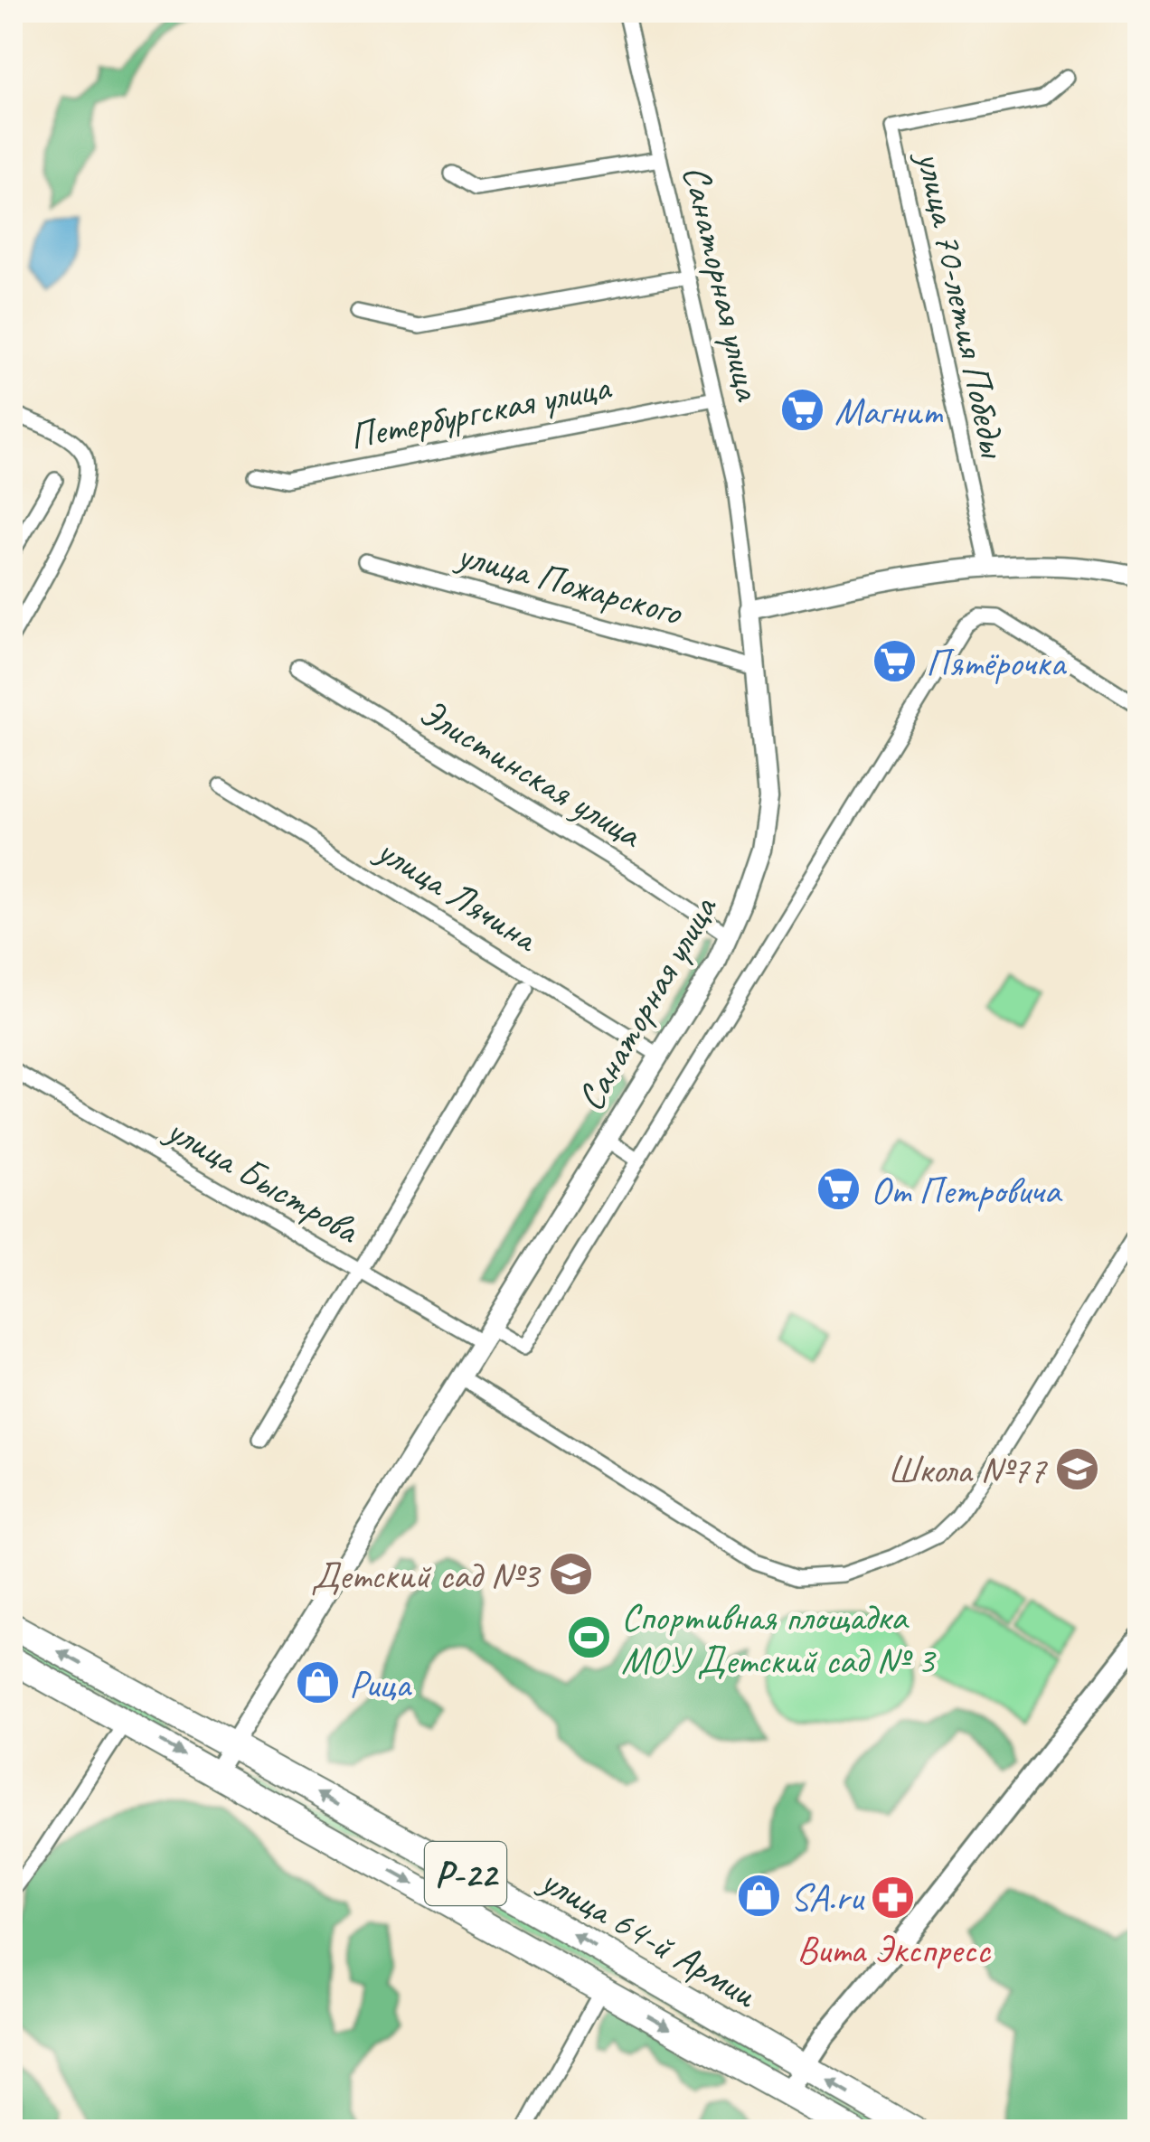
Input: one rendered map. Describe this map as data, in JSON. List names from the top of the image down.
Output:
{
  "streets": {
    "highway": ["Р-22", "улица 64-й Армии"],
    "street": [
      "Санаторная улица",
      "улица 70-летия Победы",
      "Петербургская улица",
      "улица Пожарского",
      "Элистинская улица",
      "улица Лячина",
      "улица Быстрова"
    ]
  },
  "crossings": [
    ["Санаторная улица", "Петербургская улица"],
    ["Санаторная улица", "улица Пожарского"],
    ["Санаторная улица", "Элистинская улица"],
    ["Санаторная улица", "улица Лячина"],
    ["Санаторная улица", "улица Быстрова"],
    ["Санаторная улица", "улица 64-й Армии"]
  ],
  "places": {
    "supermarket": ["Магнит", "Пятёрочка", "От Петровича"],
    "school or university": ["Школа №77", "Детский сад №3"],
    "sports": ["Спортивная площадка МОУ Детский сад № 3"],
    "shop": ["Рица", "SA.ru"],
    "pharmacy": ["Вита Экспресс"]
  }
}
